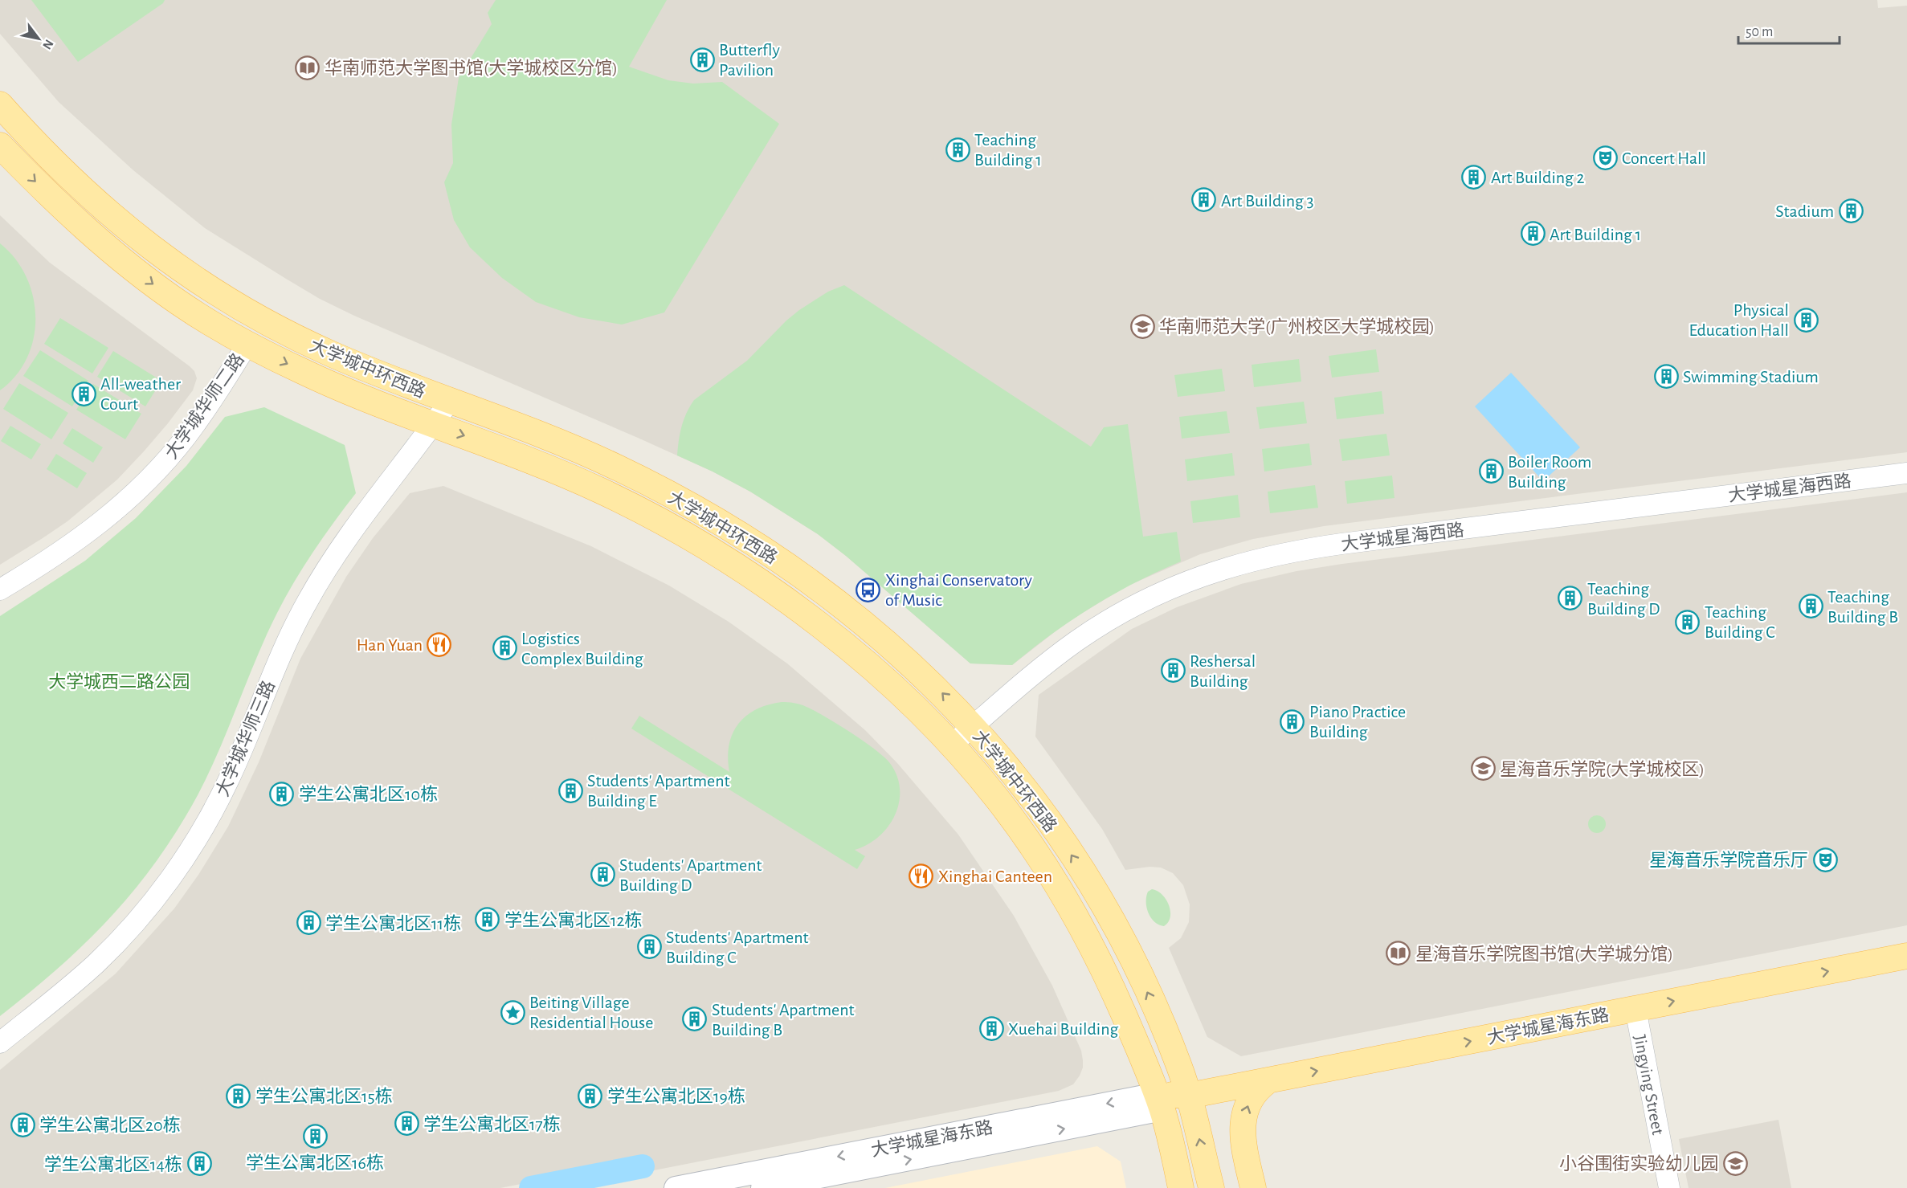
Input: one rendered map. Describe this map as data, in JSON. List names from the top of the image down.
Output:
{
  "streets": {
    "main road": ["大学城中环西路", "大学城星海东路"],
    "street": [
      "大学城华师二路",
      "大学城星海西路",
      "大学城华师三路",
      "Jingying Street"
    ]
  },
  "crossings": [
    ["大学城中环西路", "大学城华师二路"],
    ["大学城中环西路", "大学城星海西路"],
    ["大学城中环西路", "大学城华师三路"],
    ["大学城中环西路", "大学城星海东路"],
    ["大学城星海东路", "Jingying Street"]
  ],
  "parks": ["大学城西二路公园"],
  "places": {
    "building": [
      "Butterfly Pavilion",
      "Teaching Building 1",
      "Art Building 2",
      "Art Building 3",
      "Stadium",
      "Art Building 1",
      "Physical Education Hall",
      "Swimming Stadium",
      "All-weather Court",
      "Boiler Room Building",
      "Teaching Building D",
      "Teaching Building B",
      "Teaching Building C",
      "Logistics Complex Building",
      "Reshersal Building",
      "Piano Practice Building",
      "Students' Apartment Building E",
      "学生公寓北区10栋",
      "Students' Apartment Building D",
      "学生公寓北区12栋",
      "学生公寓北区11栋",
      "Students' Apartment Building C",
      "Students' Apartment Building B",
      "Xuehai Building",
      "学生公寓北区15栋",
      "学生公寓北区19栋",
      "学生公寓北区17栋",
      "学生公寓北区20栋",
      "学生公寓北区16栋",
      "学生公寓北区14栋"
    ],
    "library": ["华南师范大学图书馆(大学城校区分馆)", "星海音乐学院图书馆(大学城分馆)"],
    "theatre": ["Concert Hall", "星海音乐学院音乐厅"],
    "school or university": ["华南师范大学(广州校区大学城校园)", "星海音乐学院(大学城校区)", "小谷围街实验幼儿园"],
    "bus stop": ["Xinghai Conservatory of Music"],
    "restaurant": ["Han Yuan", "Xinghai Canteen"],
    "place": ["Beiting Village Residential House"]
  },
  "scale_bar": "50 m",
  "north": "bottom right"
}
